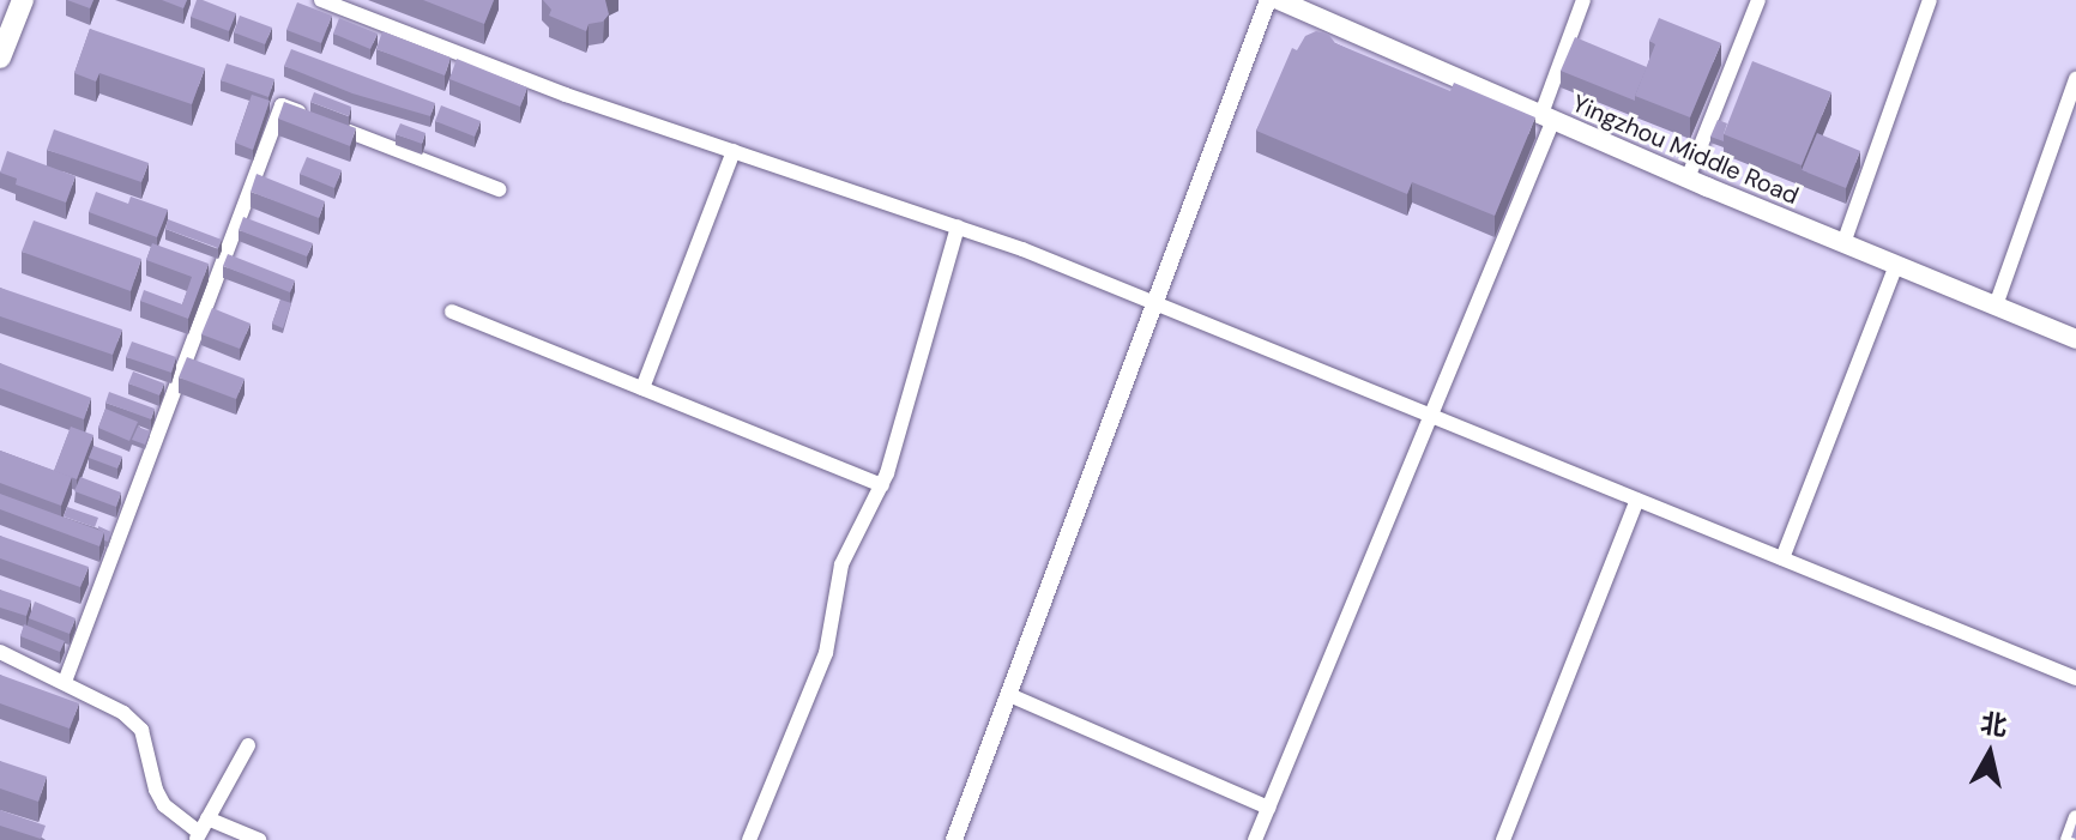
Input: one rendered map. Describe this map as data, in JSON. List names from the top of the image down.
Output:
{
  "streets": {
    "main road": ["Yingzhou Middle Road"]
  },
  "north": "top"
}
